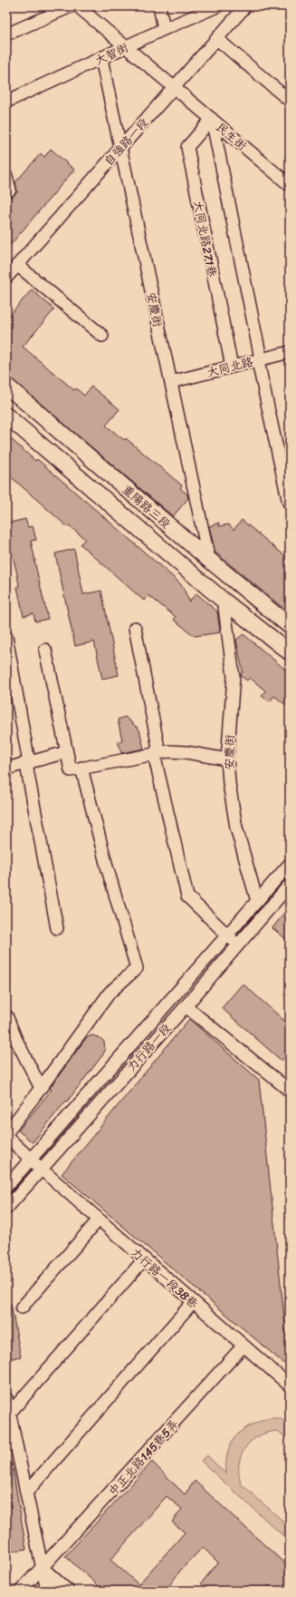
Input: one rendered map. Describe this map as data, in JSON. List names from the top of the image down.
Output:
{
  "streets": {
    "main road": ["重陽路三段"],
    "street": [
      "大智街",
      "民生街",
      "自強路一段",
      "大同北路271巷",
      "安慶街",
      "大同北路",
      "力行路一段",
      "力行路一段38巷",
      "中正北路145巷5弄"
    ]
  },
  "crossings": [
    ["大智街", "民生街"],
    ["大智街", "安慶街"],
    ["民生街", "自強路一段"],
    ["民生街", "大同北路271巷"],
    ["自強路一段", "安慶街"],
    ["大同北路271巷", "大同北路"],
    ["安慶街", "大同北路"],
    ["安慶街", "重陽路三段"],
    ["安慶街", "力行路一段"],
    ["力行路一段", "力行路一段38巷"],
    ["力行路一段38巷", "中正北路145巷5弄"]
  ]
}
